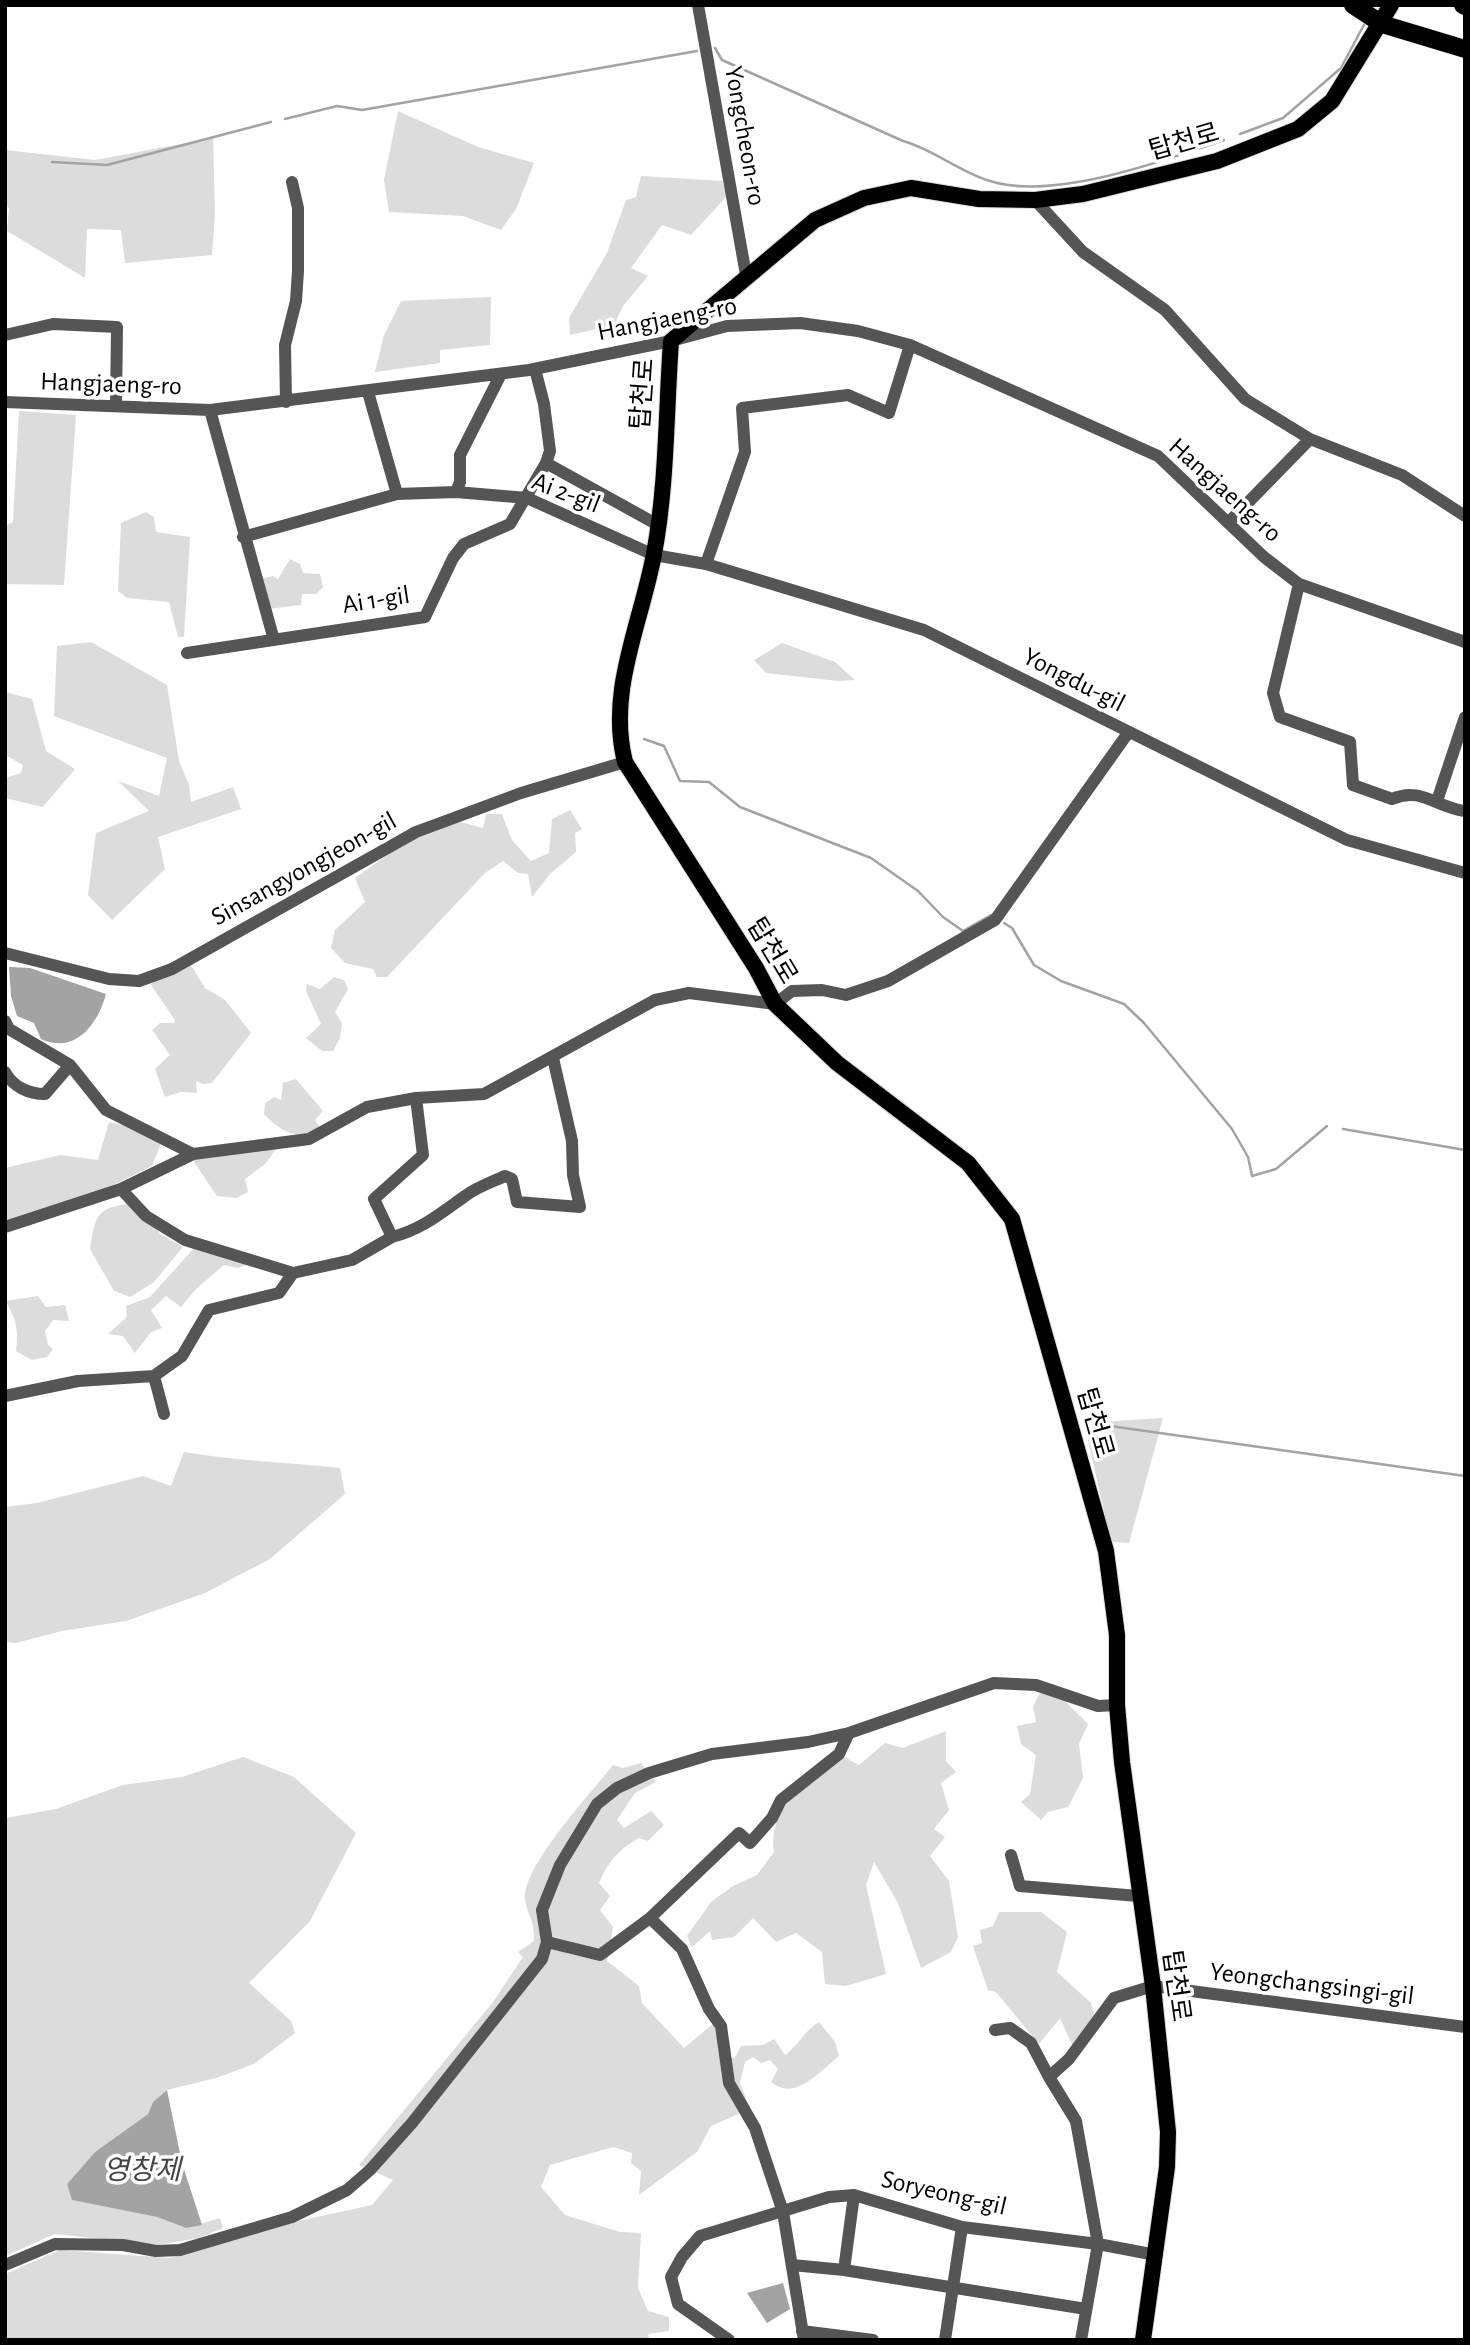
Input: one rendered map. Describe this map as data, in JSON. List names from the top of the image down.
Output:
{
  "streets": {
    "main road": ["탑천로"],
    "street": [
      "Yongcheon-ro",
      "Hangjaeng-ro",
      "Ai 2-gil",
      "Ai 1-gil",
      "Yongdu-gil",
      "Sinsangyongjeon-gil",
      "Yeongchangsingi-gil",
      "Soryeong-gil"
    ]
  },
  "crossings": [
    ["Yongcheon-ro", "탑천로"],
    ["탑천로", "Hangjaeng-ro"],
    ["탑천로", "Ai 2-gil"],
    ["탑천로", "Yongdu-gil"],
    ["탑천로", "Sinsangyongjeon-gil"],
    ["탑천로", "Yeongchangsingi-gil"],
    ["탑천로", "Soryeong-gil"],
    ["Hangjaeng-ro", "Ai 1-gil"],
    ["Ai 2-gil", "Ai 1-gil"],
    ["Ai 2-gil", "Yongdu-gil"]
  ],
  "water": ["영창제"]
}
